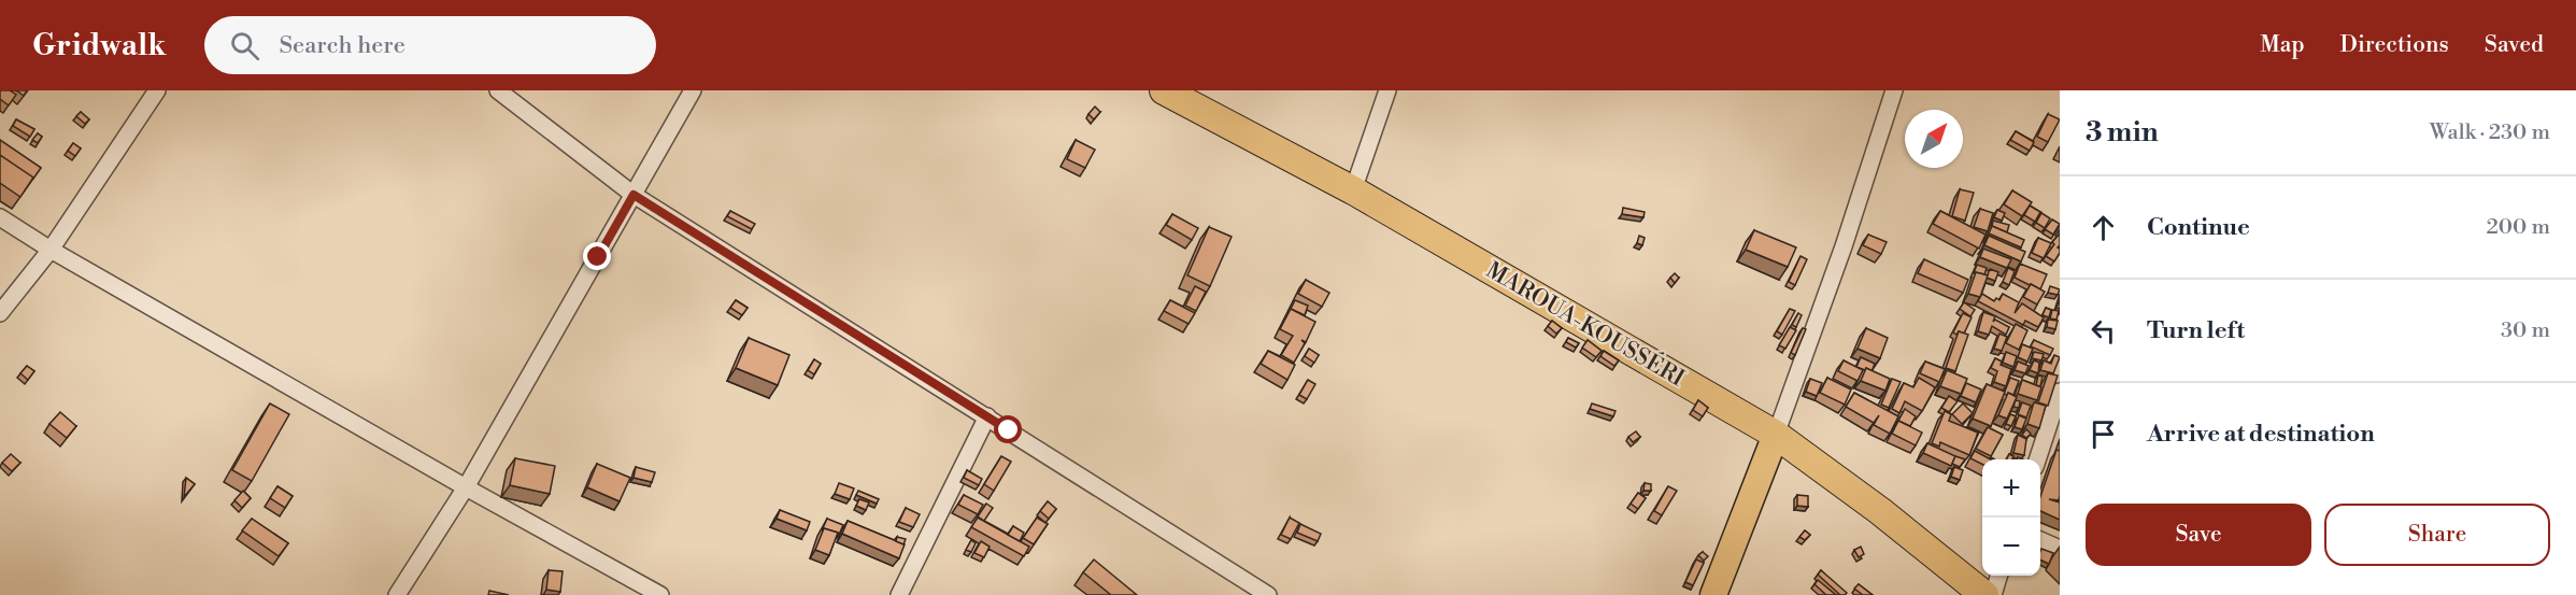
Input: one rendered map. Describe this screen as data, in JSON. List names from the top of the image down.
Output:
{
  "streets": {
    "highway": ["MAROUA-KOUSSÉRI"]
  },
  "north": "top right",
  "page": {
    "header": "Gridwalk",
    "search": "Search here",
    "nav": ["Map", "Directions", "Saved"],
    "heading": ["3 min", "Walk · 230 m"],
    "list": [
      ["Continue", "200 m"],
      ["Turn left", "30 m"],
      "Arrive at destination"
    ],
    "map_buttons": ["+", "−"],
    "buttons": ["Save", "Share"]
  }
}
